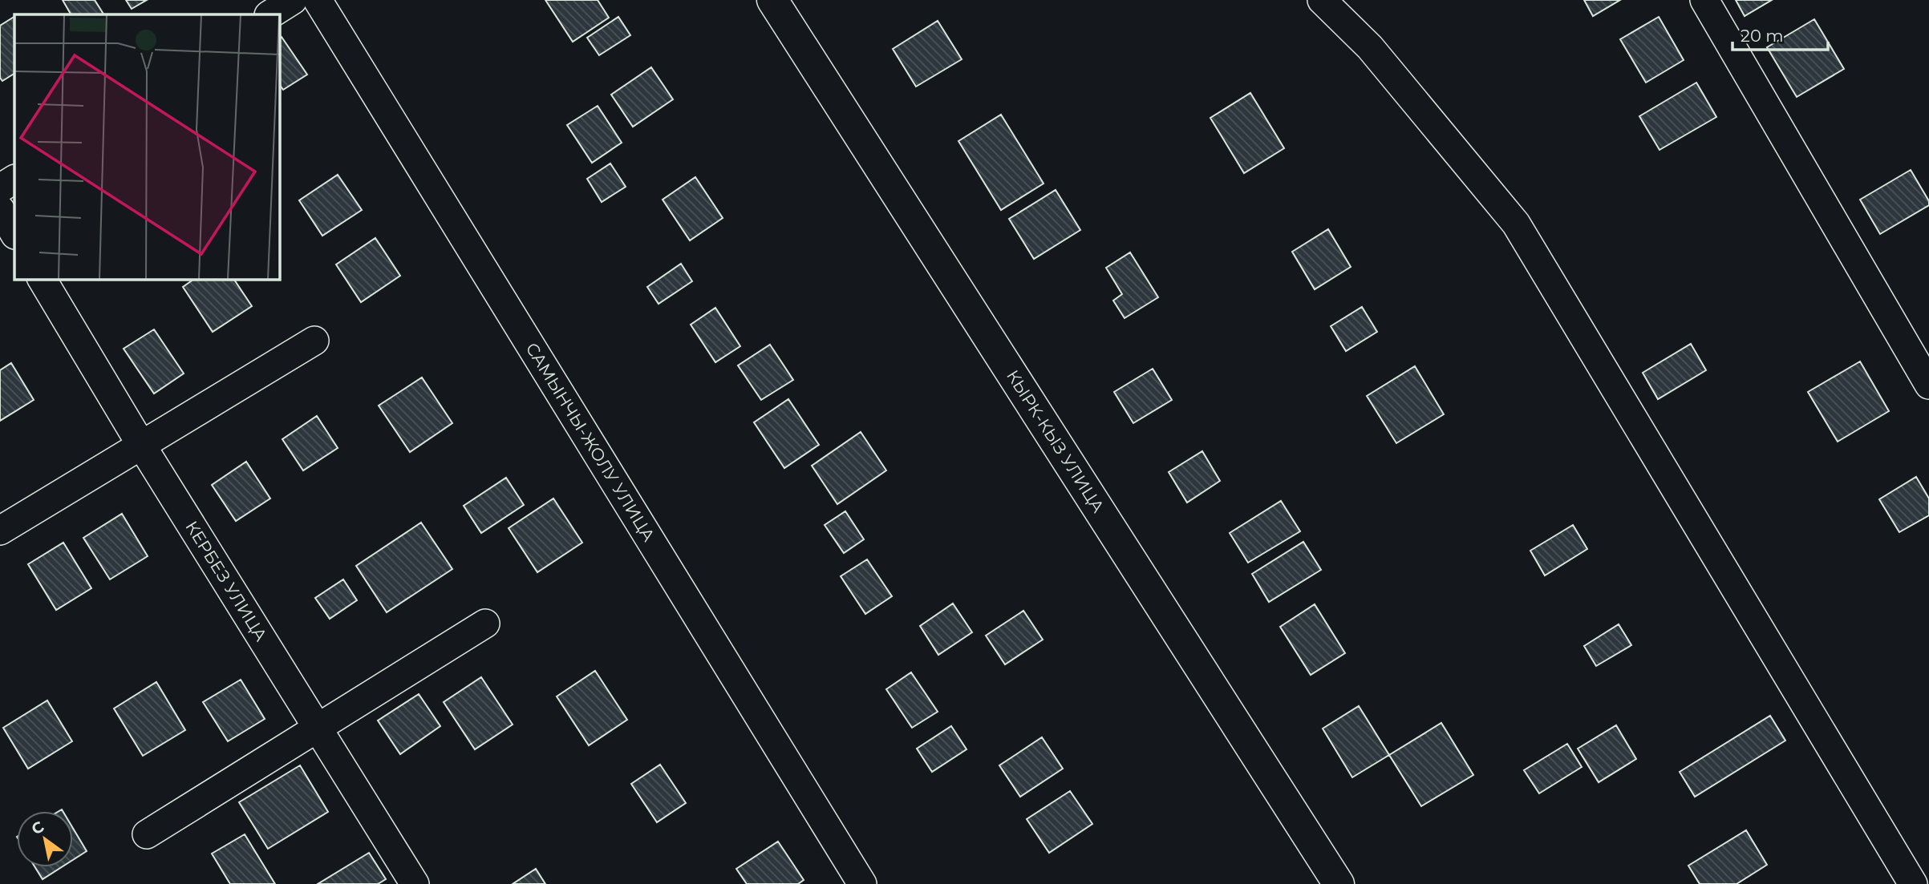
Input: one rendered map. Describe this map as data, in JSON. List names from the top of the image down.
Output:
{
  "streets": {
    "street": ["САМЫНЧЫ-ЖОЛУ УЛИЦА", "КЫРК-КЫЗ УЛИЦА", "КЕРБЕЗ УЛИЦА"]
  },
  "scale_bar": "20 m",
  "north": "top left"
}
